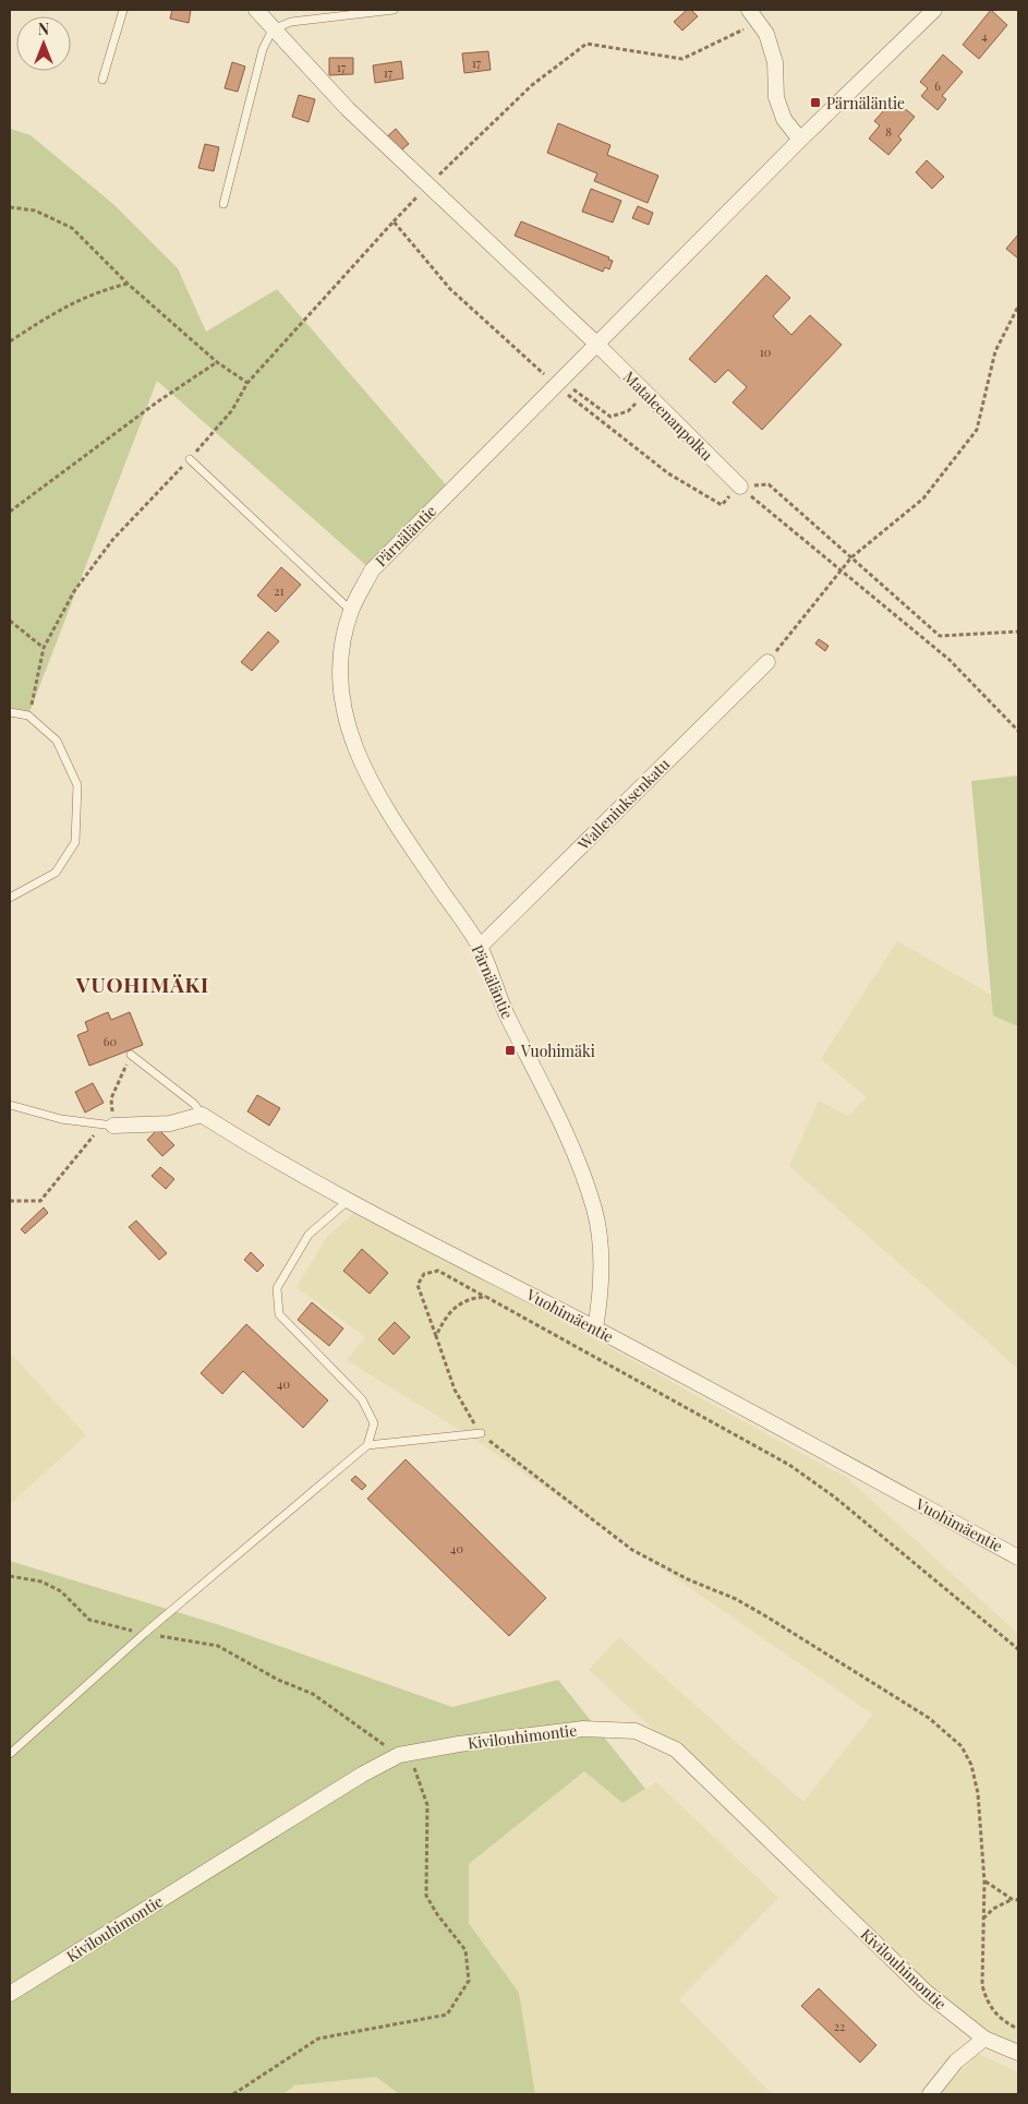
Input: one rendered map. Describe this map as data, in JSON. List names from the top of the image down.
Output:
{
  "streets": {
    "street": [
      "Mataleenanpolku",
      "Pärnäläntie",
      "Walleniuksenkatu",
      "Vuohimäentie",
      "Kivilouhimontie"
    ]
  },
  "crossings": [
    ["Mataleenanpolku", "Pärnäläntie"],
    ["Pärnäläntie", "Walleniuksenkatu"],
    ["Pärnäläntie", "Vuohimäentie"]
  ],
  "districts": ["VUOHIMÄKI"],
  "places": {
    "transit": ["Pärnäläntie", "Vuohimäki"]
  },
  "house_numbers": [
    "4",
    "17",
    "17",
    "17",
    "6",
    "8",
    "10",
    "21",
    "60",
    "40",
    "40",
    "22"
  ],
  "north": "top"
}
